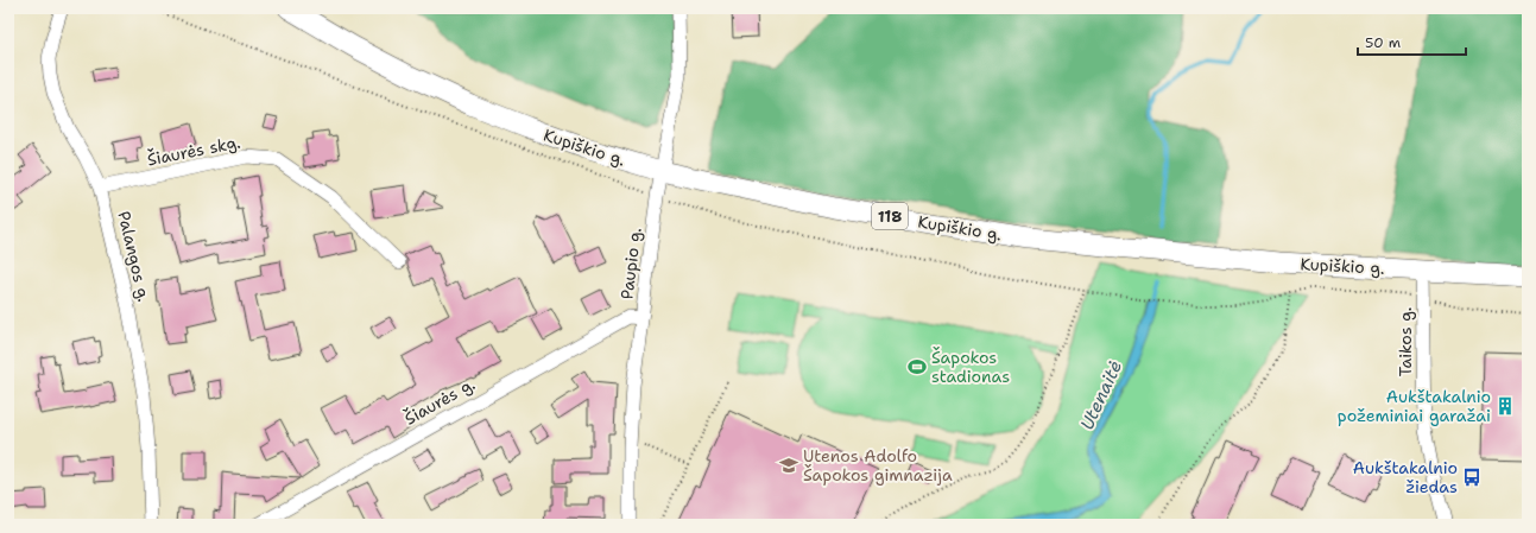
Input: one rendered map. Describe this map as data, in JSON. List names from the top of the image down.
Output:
{
  "streets": {
    "main road": ["Kupiškio g.", "118"],
    "street": [
      "Šiaurės skg.",
      "Palangos g.",
      "Paupio g.",
      "Taikos g.",
      "Šiaurės g."
    ]
  },
  "crossings": [
    ["Kupiškio g.", "Paupio g."],
    ["Kupiškio g.", "Taikos g."],
    ["Šiaurės skg.", "Palangos g."],
    ["Paupio g.", "Šiaurės g."]
  ],
  "water": ["Utenaitė"],
  "places": {
    "sports": ["Šapokos stadionas"],
    "building": ["Aukštakalnio požeminiai garažai"],
    "school or university": ["Utenos Adolfo Šapokos gimnazija"],
    "bus stop": ["Aukštakalnio žiedas"]
  },
  "scale_bar": "50 m"
}
